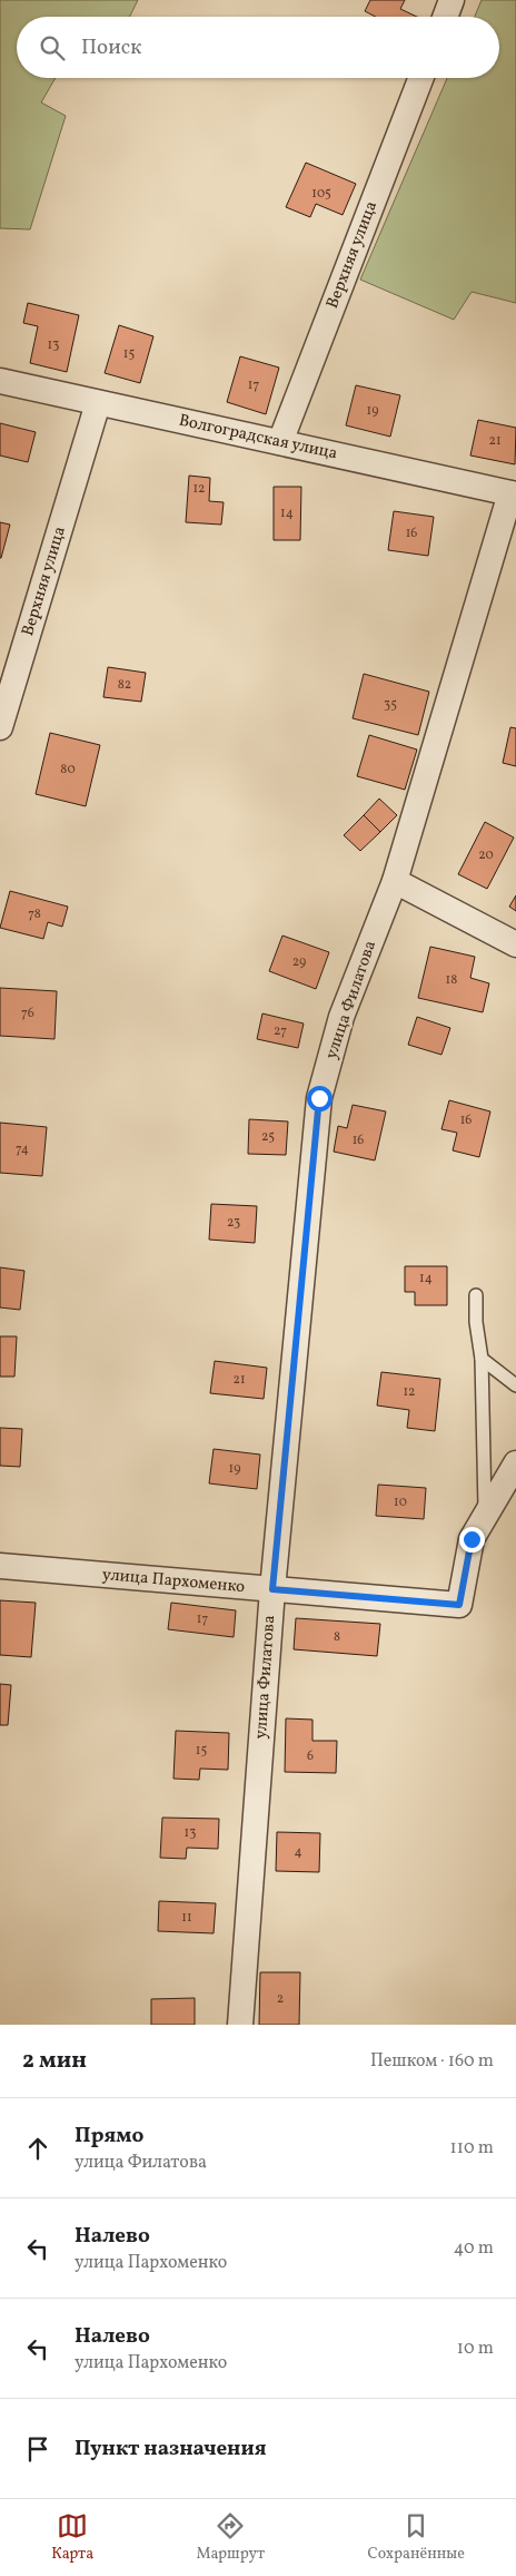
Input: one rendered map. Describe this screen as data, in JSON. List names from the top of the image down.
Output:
{
  "streets": {
    "street": [
      "Верхняя улица",
      "Волгоградская улица",
      "улица Филатова",
      "улица Пархоменко"
    ]
  },
  "crossings": [
    ["Верхняя улица", "Волгоградская улица"],
    ["Волгоградская улица", "улица Филатова"],
    ["улица Филатова", "улица Пархоменко"]
  ],
  "house_numbers": [
    "105",
    "13",
    "15",
    "17",
    "19",
    "21",
    "12",
    "14",
    "16",
    "82",
    "35",
    "80",
    "20",
    "78",
    "29",
    "18",
    "76",
    "27",
    "16",
    "25",
    "16",
    "74",
    "23",
    "14",
    "21",
    "12",
    "19",
    "10",
    "17",
    "8",
    "15",
    "6",
    "13",
    "4",
    "11",
    "2"
  ],
  "page": {
    "search": "Поиск",
    "heading": ["2 мин", "Пешком · 160 m"],
    "list": [
      ["Прямо", "улица Филатова", "110 m"],
      ["Налево", "улица Пархоменко", "40 m"],
      ["Налево", "улица Пархоменко", "10 m"],
      "Пункт назначения"
    ],
    "nav": ["Карта", "Маршрут", "Сохранённые"]
  }
}
